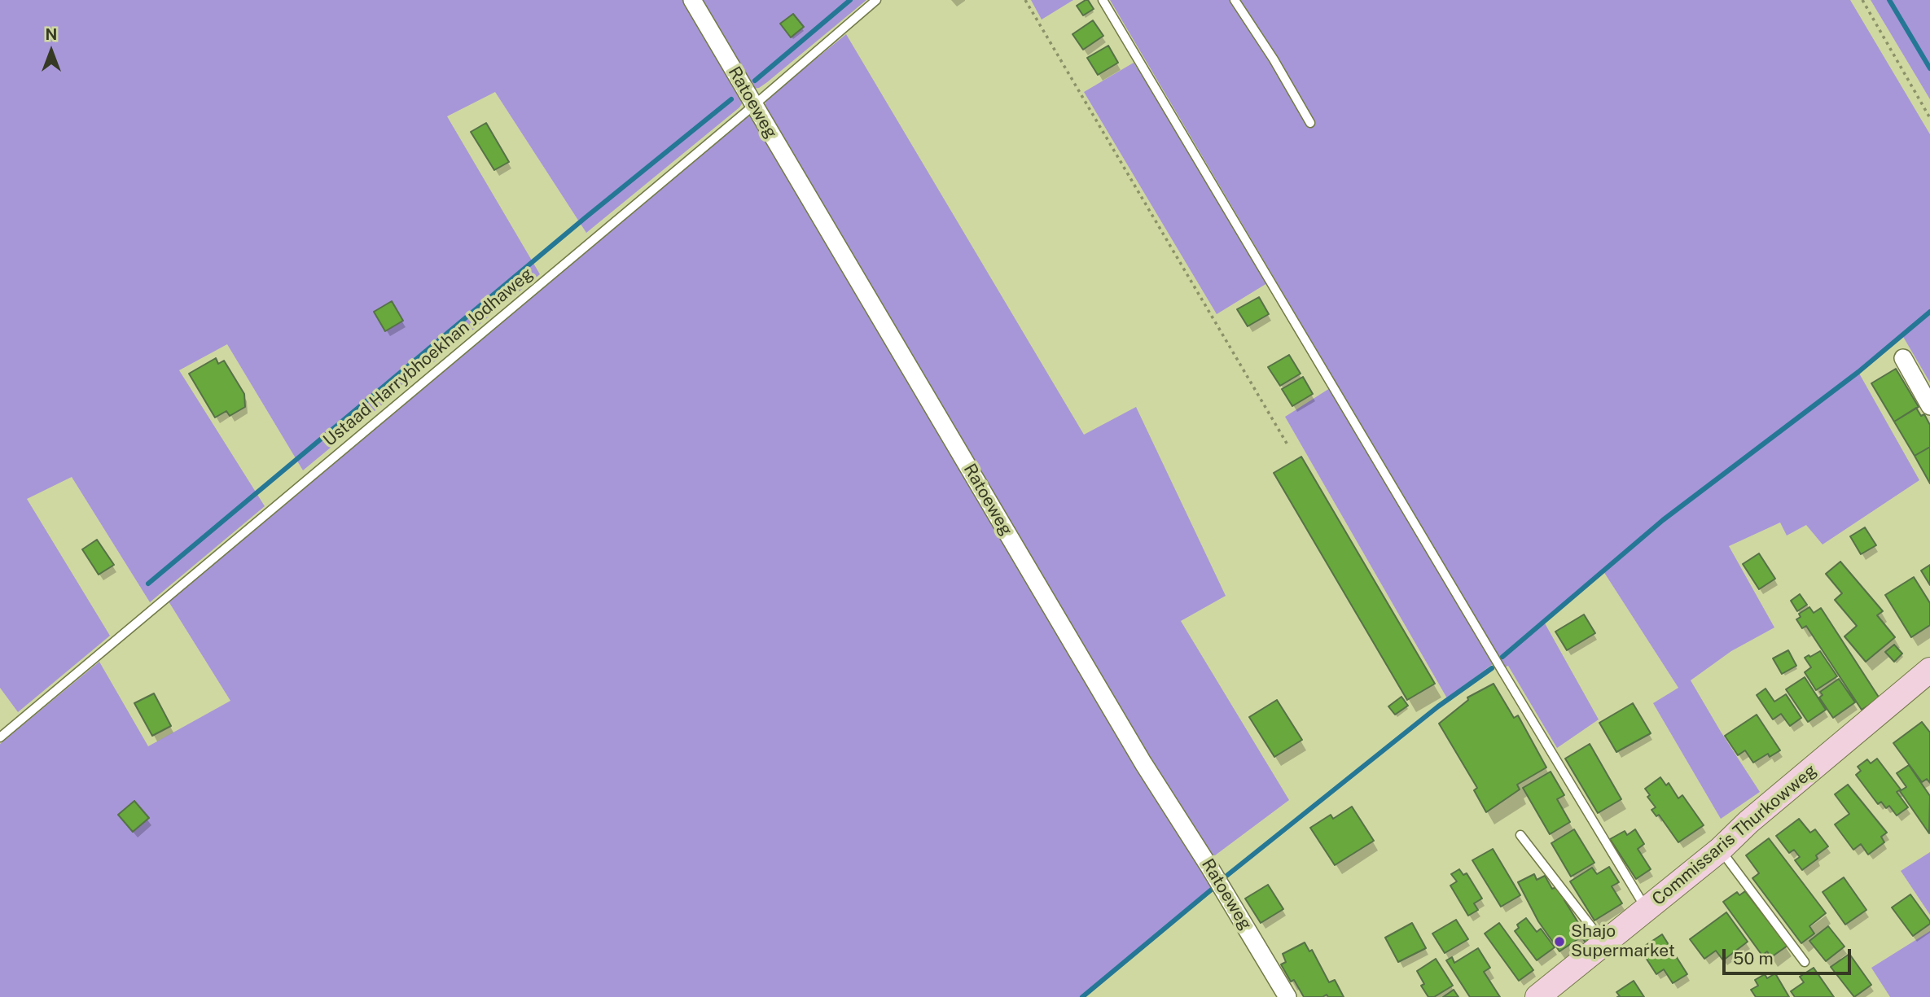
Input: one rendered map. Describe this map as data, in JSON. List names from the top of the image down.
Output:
{
  "streets": {
    "main road": ["Commissaris Thurkowweg"],
    "street": ["Ratoeweg"],
    "lane": ["Ustaad Harrybhoekhan Jodhaweg"]
  },
  "crossings": [
    ["Ratoeweg", "Ustaad Harrybhoekhan Jodhaweg"]
  ],
  "places": ["Shajo Supermarket"],
  "scale_bar": "50 m",
  "north": "top"
}
